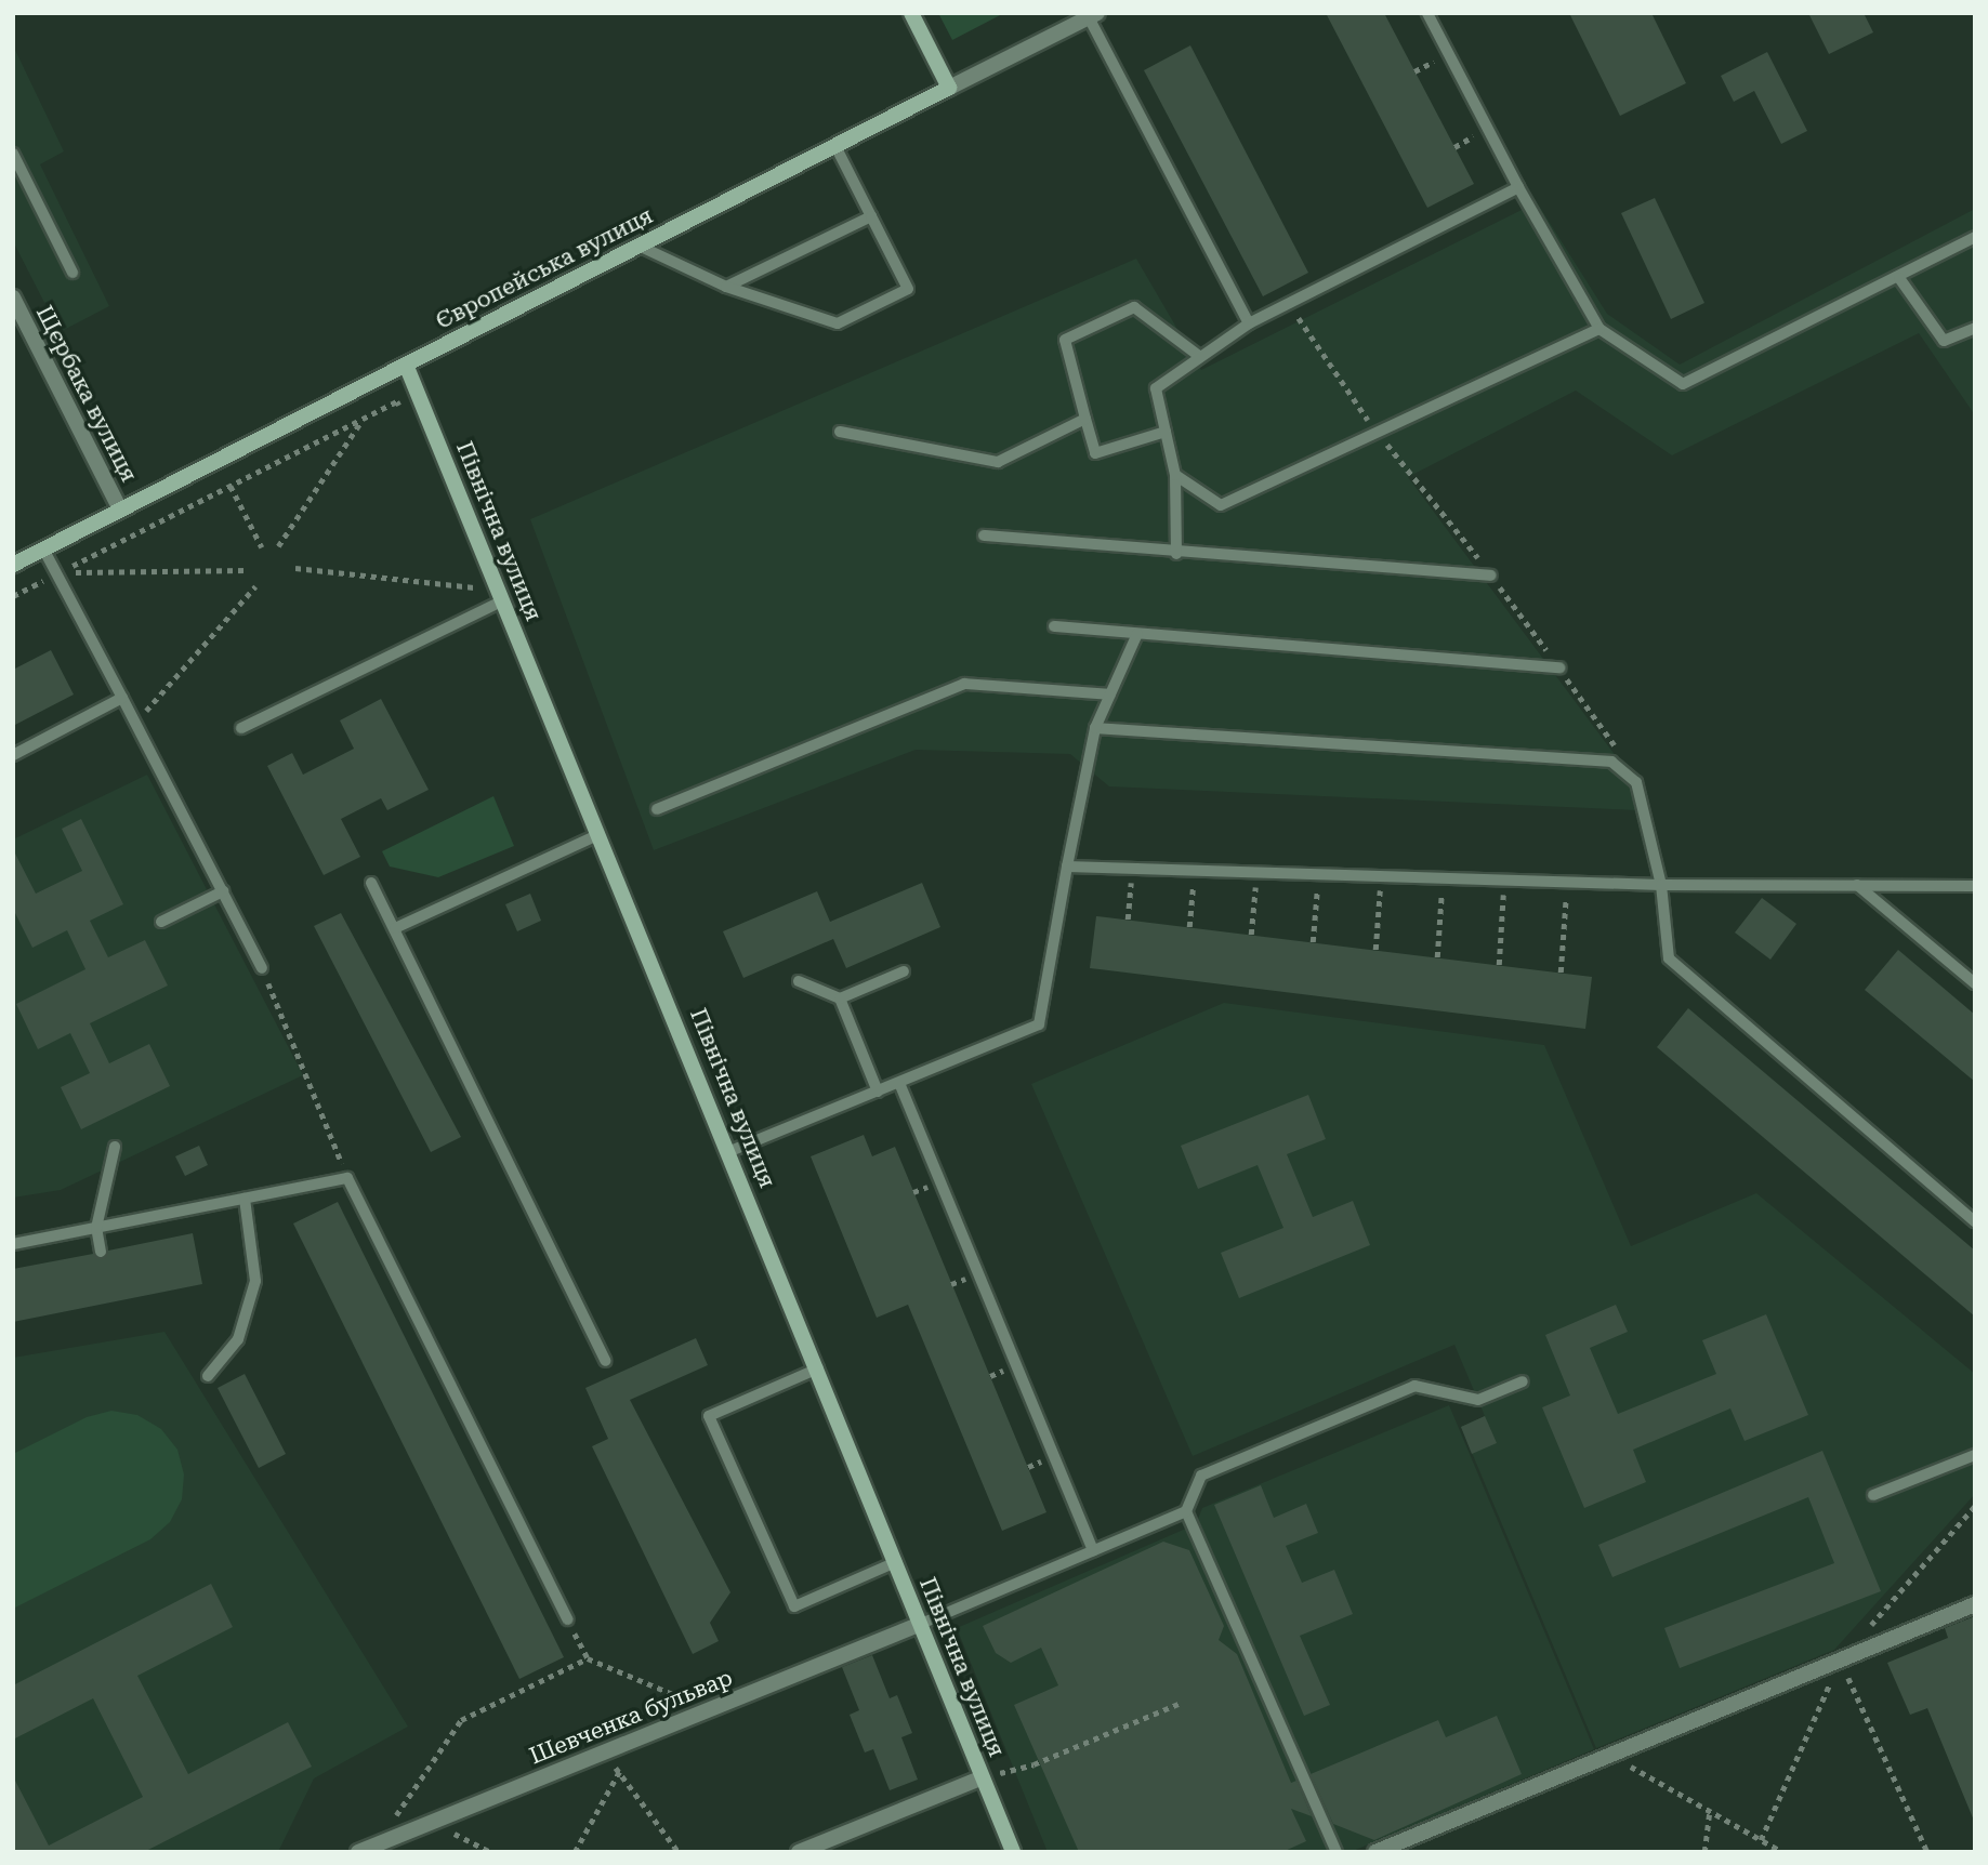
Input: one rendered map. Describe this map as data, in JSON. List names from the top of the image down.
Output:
{
  "streets": {
    "street": [
      "Європейська вулиця",
      "Щєрбака вулиця",
      "Північна вулиця",
      "Шевченка бульвар"
    ]
  },
  "crossings": [
    ["Європейська вулиця", "Щєрбака вулиця"],
    ["Європейська вулиця", "Північна вулиця"],
    ["Північна вулиця", "Шевченка бульвар"]
  ]
}
